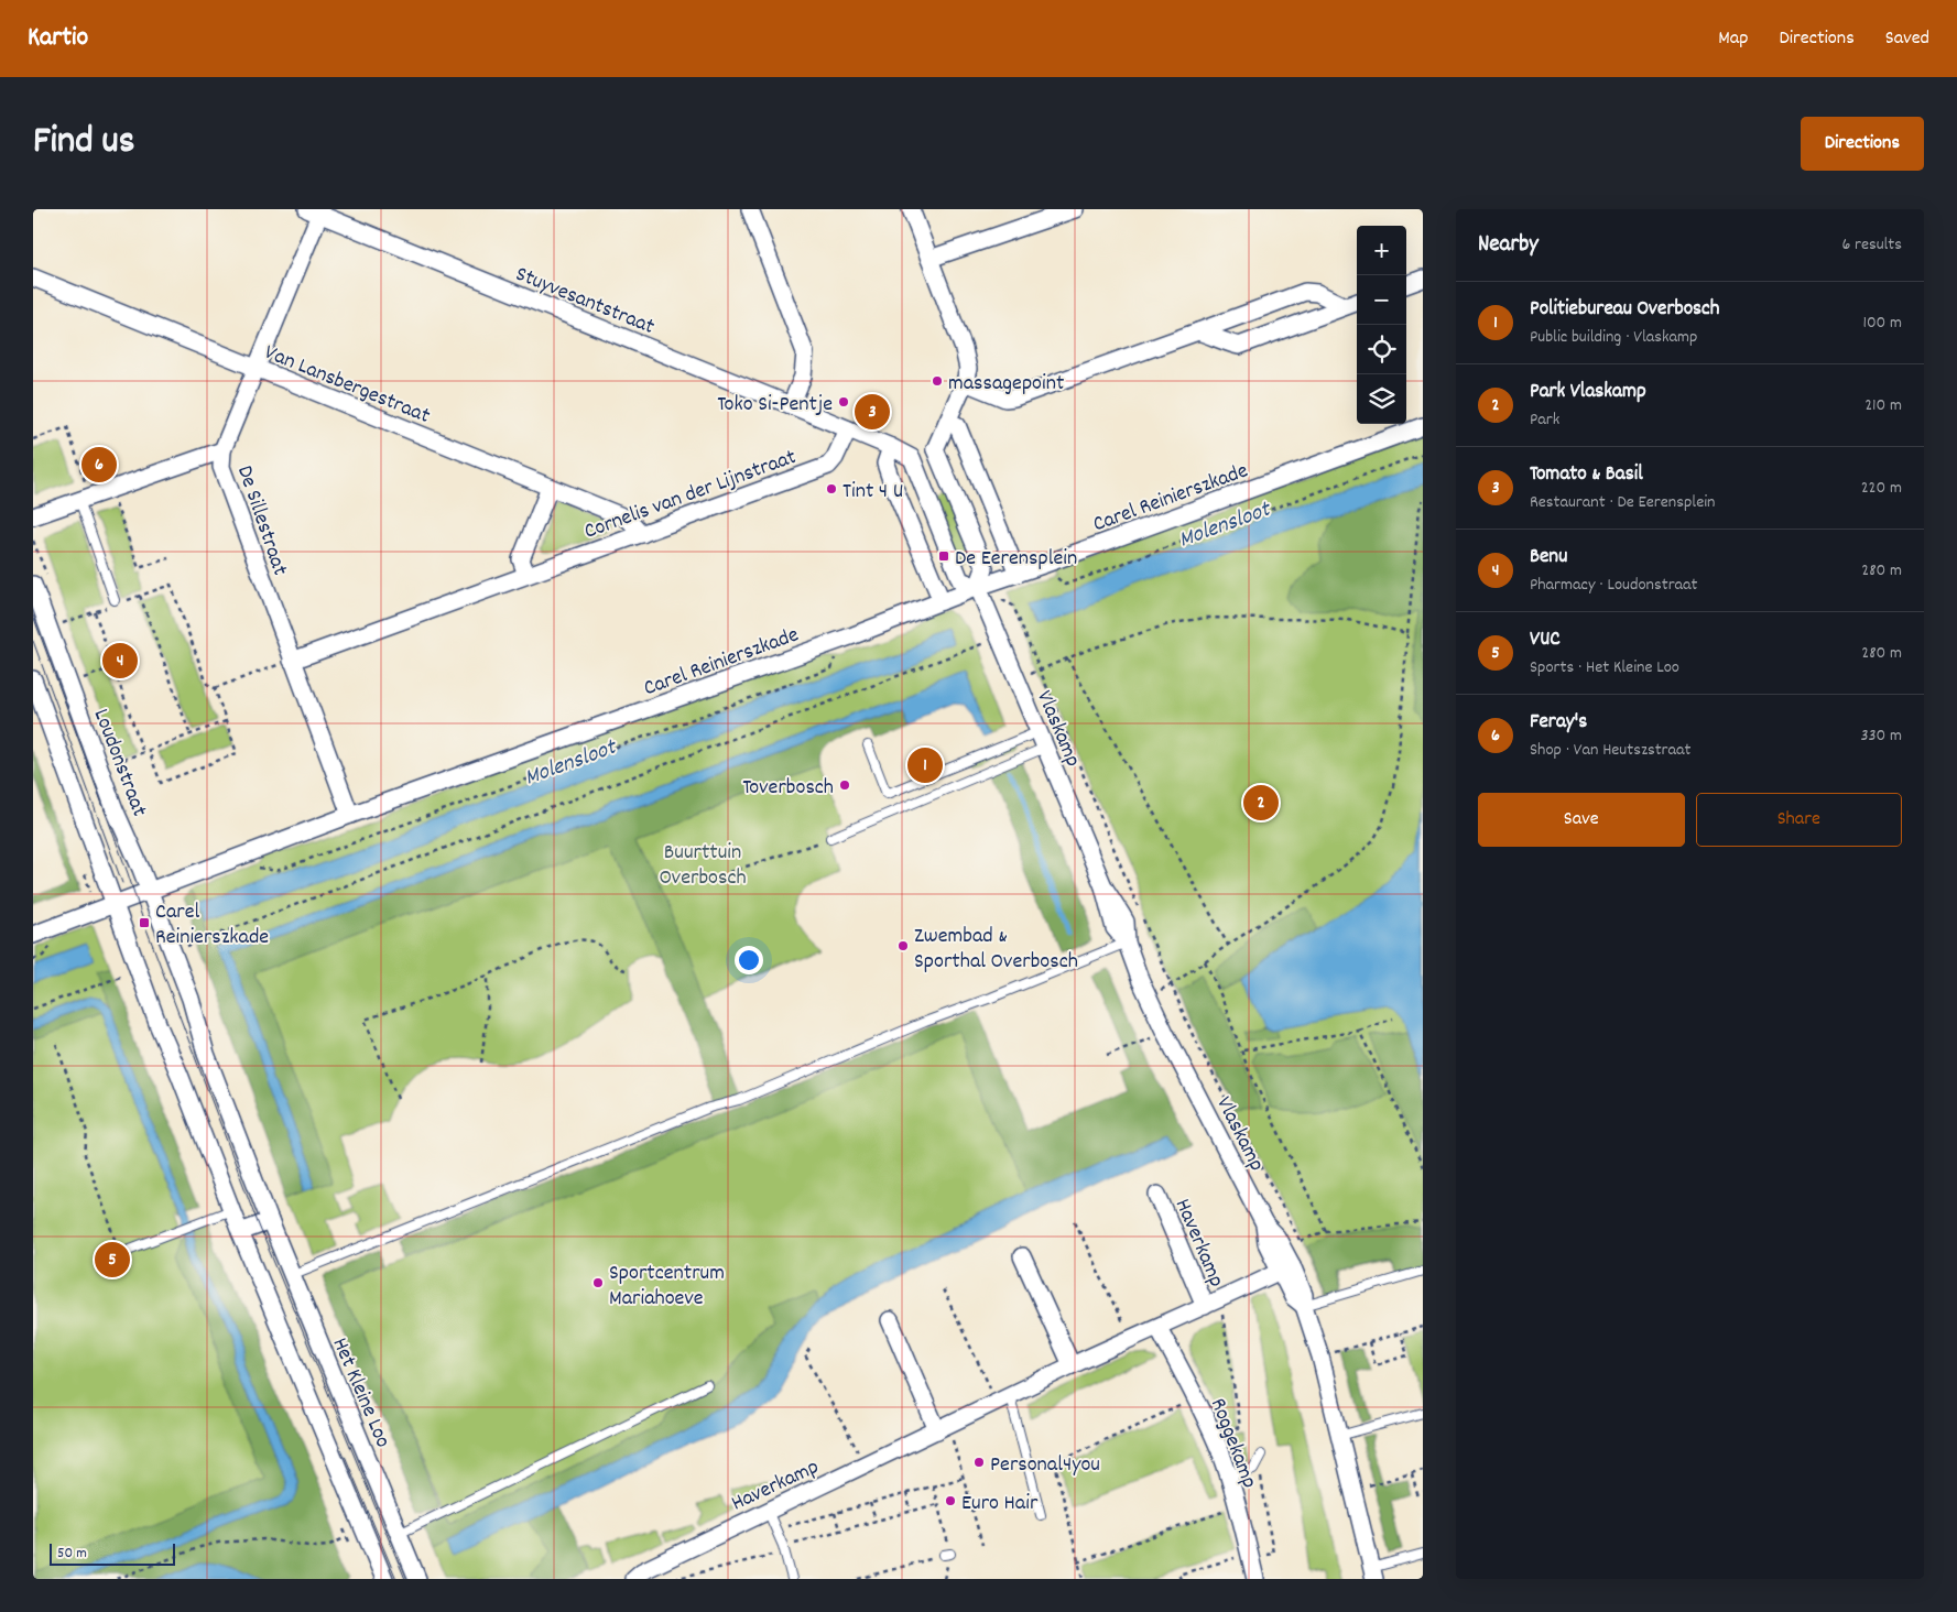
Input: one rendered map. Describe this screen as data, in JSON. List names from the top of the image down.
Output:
{
  "streets": {
    "street": [
      "Stuyvesantstraat",
      "Van Lansbergestraat",
      "Cornelis van der Lijnstraat",
      "Carel Reinierszkade",
      "De Sillestraat",
      "Vlaskamp",
      "Loudonstraat",
      "Haverkamp",
      "Het Kleine Loo",
      "Roggekamp"
    ]
  },
  "crossings": [
    ["Stuyvesantstraat", "Cornelis van der Lijnstraat"],
    ["Stuyvesantstraat", "De Sillestraat"],
    ["Van Lansbergestraat", "Cornelis van der Lijnstraat"],
    ["Van Lansbergestraat", "De Sillestraat"],
    ["Cornelis van der Lijnstraat", "De Sillestraat"],
    ["Carel Reinierszkade", "De Sillestraat"],
    ["Carel Reinierszkade", "Vlaskamp"],
    ["Carel Reinierszkade", "Loudonstraat"],
    ["Carel Reinierszkade", "Het Kleine Loo"],
    ["Vlaskamp", "Haverkamp"],
    ["Loudonstraat", "Het Kleine Loo"],
    ["Haverkamp", "Roggekamp"]
  ],
  "water": ["Molensloot"],
  "parks": ["Buurttuin Overbosch"],
  "places": {
    "other": [
      "massagepoint",
      "Toko Si-Pentje",
      "Tint 4 U",
      "Toverbosch",
      "Zwembad & Sporthal Overbosch",
      "Sportcentrum Mariahoeve",
      "Personal4you",
      "Euro Hair"
    ],
    "transit": ["De Eerensplein", "Carel Reinierszkade"]
  },
  "scale_bar": "50 m",
  "page": {
    "header": "Kartio",
    "nav": ["Map", "Directions", "Saved"],
    "title": "Find us",
    "buttons": [
      "Directions",
      ["Save", "Share"]
    ],
    "heading": ["Nearby", "6 results"],
    "map_buttons": ["+", "−"],
    "list": [
      {
        "mark": "1",
        "name": "Politiebureau Overbosch",
        "note": "Public building · Vlaskamp",
        "value": "100 m"
      },
      {
        "mark": "2",
        "name": "Park Vlaskamp",
        "note": "Park",
        "value": "210 m"
      },
      {
        "mark": "3",
        "name": "Tomato & Basil",
        "note": "Restaurant · De Eerensplein",
        "value": "220 m"
      },
      {
        "mark": "4",
        "name": "Benu",
        "note": "Pharmacy · Loudonstraat",
        "value": "280 m"
      },
      {
        "mark": "5",
        "name": "VUC",
        "note": "Sports · Het Kleine Loo",
        "value": "280 m"
      },
      {
        "mark": "6",
        "name": "Feray's",
        "note": "Shop · Van Heutszstraat",
        "value": "330 m"
      }
    ],
    "pins": [
      "3",
      "6",
      "4",
      "1",
      "2",
      "5"
    ],
    "scale": "50 m"
  }
}
